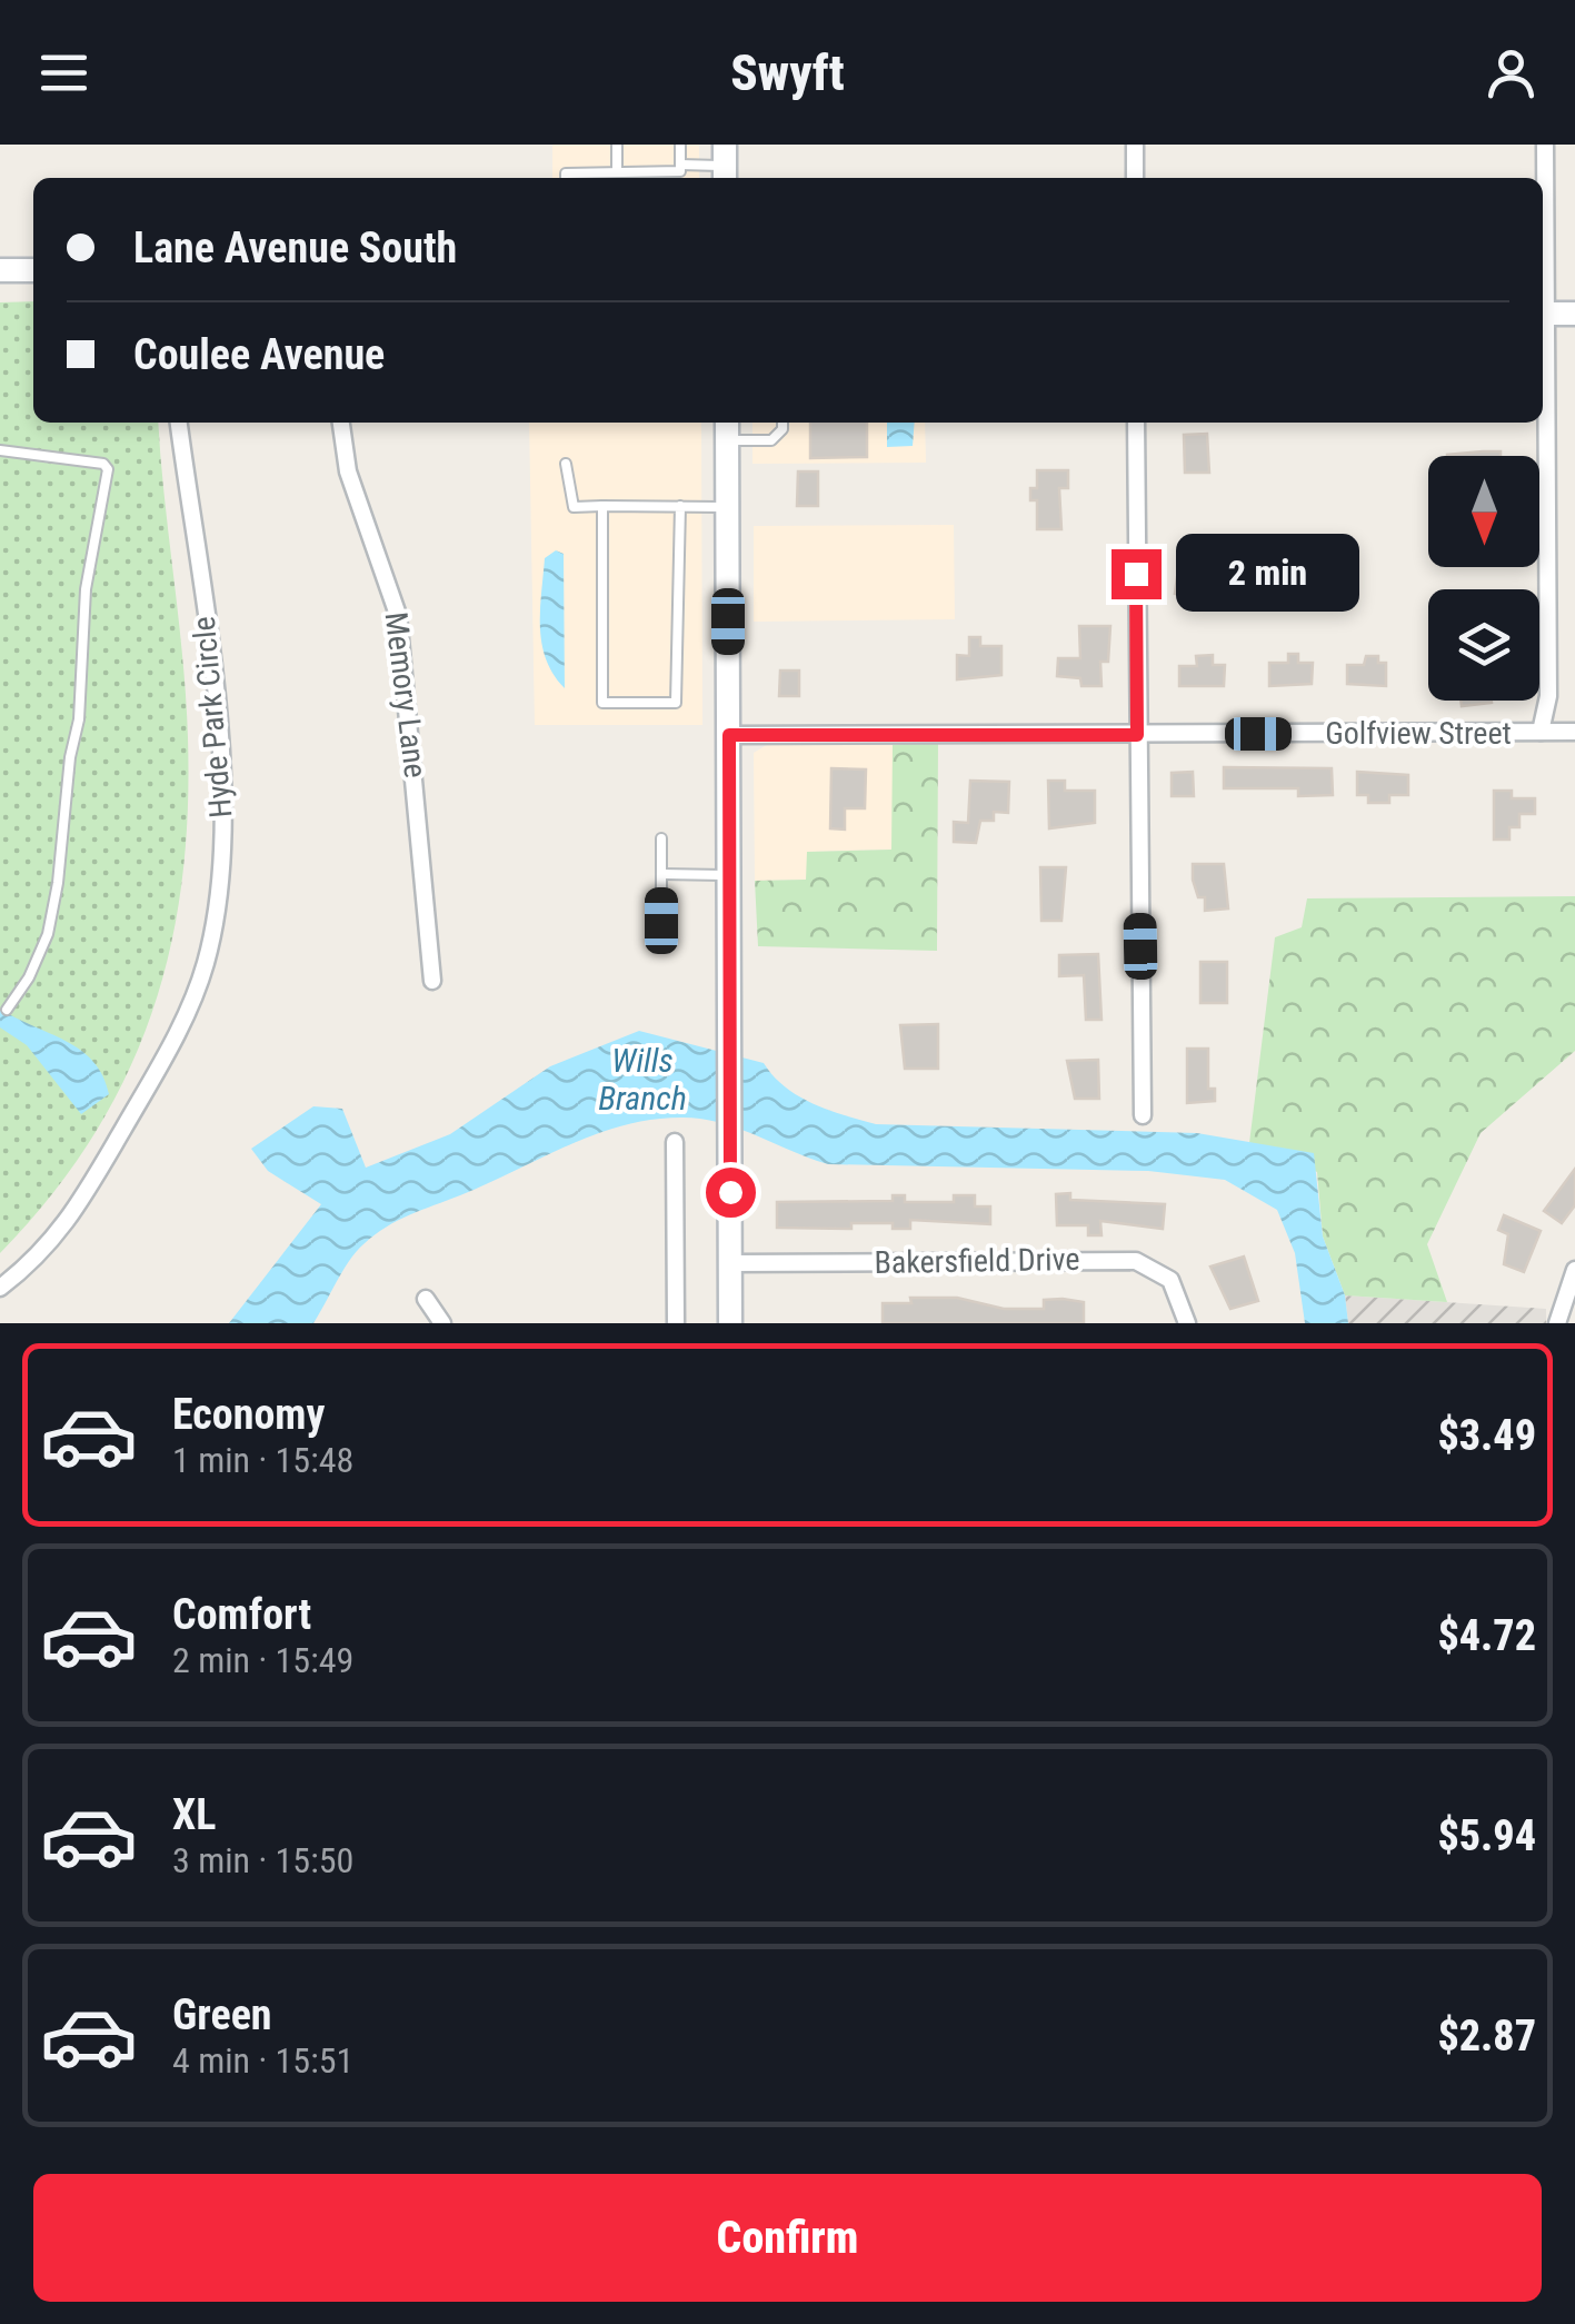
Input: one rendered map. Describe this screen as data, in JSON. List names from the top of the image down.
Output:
{
  "streets": {
    "street": [
      "Memory Lane",
      "Hyde Park Circle",
      "Golfview Street",
      "Bakersfield Drive"
    ]
  },
  "water": ["Wills Branch"],
  "north": "bottom",
  "page": {
    "header": "Swyft",
    "banner": ["Lane Avenue South", "Coulee Avenue"],
    "bubble": "2 min",
    "list": [
      {
        "name": "Economy",
        "note": "1 min · 15:48",
        "value": "$3.49"
      },
      {
        "name": "Comfort",
        "note": "2 min · 15:49",
        "value": "$4.72"
      },
      {
        "name": "XL",
        "note": "3 min · 15:50",
        "value": "$5.94"
      },
      {
        "name": "Green",
        "note": "4 min · 15:51",
        "value": "$2.87"
      }
    ],
    "buttons": "Confirm"
  }
}
